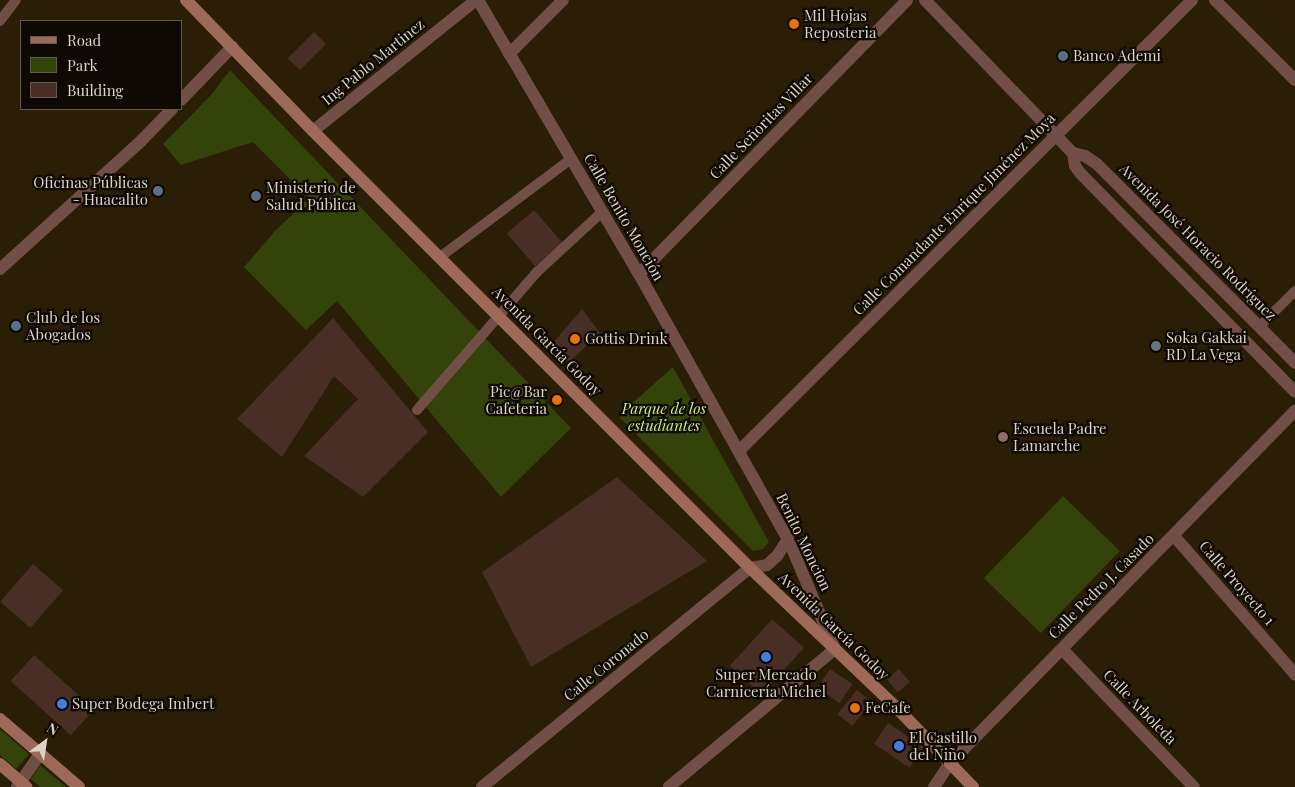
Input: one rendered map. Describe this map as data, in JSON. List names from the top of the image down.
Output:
{
  "streets": {
    "main road": ["Avenida García Godoy"],
    "street": [
      "Ing Pablo Martinez",
      "Calle Señoritas Villar",
      "Calle Comandante Enrique Jiménez Moya",
      "Calle Benito Monción",
      "Avenida José Horacio Rodríguez",
      "Benito Moncion",
      "Calle Proyecto 1",
      "Calle Pedro J. Casado",
      "Calle Coronado",
      "Calle Arboleda"
    ]
  },
  "crossings": [
    ["Ing Pablo Martinez", "Calle Benito Monción"],
    ["Ing Pablo Martinez", "Avenida García Godoy"],
    ["Calle Señoritas Villar", "Calle Benito Monción"],
    ["Calle Comandante Enrique Jiménez Moya", "Calle Benito Monción"],
    ["Calle Comandante Enrique Jiménez Moya", "Avenida José Horacio Rodríguez"],
    ["Calle Comandante Enrique Jiménez Moya", "Benito Moncion"],
    ["Calle Benito Monción", "Benito Moncion"],
    ["Avenida García Godoy", "Benito Moncion"],
    ["Avenida García Godoy", "Calle Pedro J. Casado"],
    ["Avenida García Godoy", "Calle Coronado"],
    ["Benito Moncion", "Calle Coronado"],
    ["Calle Proyecto 1", "Calle Pedro J. Casado"],
    ["Calle Pedro J. Casado", "Calle Arboleda"]
  ],
  "parks": ["Parque de los estudiantes"],
  "places": [
    "Mil Hojas Reposteria",
    "Banco Ademi",
    "Oficinas Públicas - Huacalito",
    "Ministerio de Salud Pública",
    "Club de los Abogados",
    "Gottis Drink",
    "Soka Gakkai RD La Vega",
    "Pic@Bar Cafeteria",
    "Escuela Padre Lamarche",
    "Super Mercado Carnicería Michel",
    "Super Bodega Imbert",
    "FeCafe",
    "El Castillo del Niño"
  ],
  "legend": ["Road", "Park", "Building"],
  "north": "top right"
}
